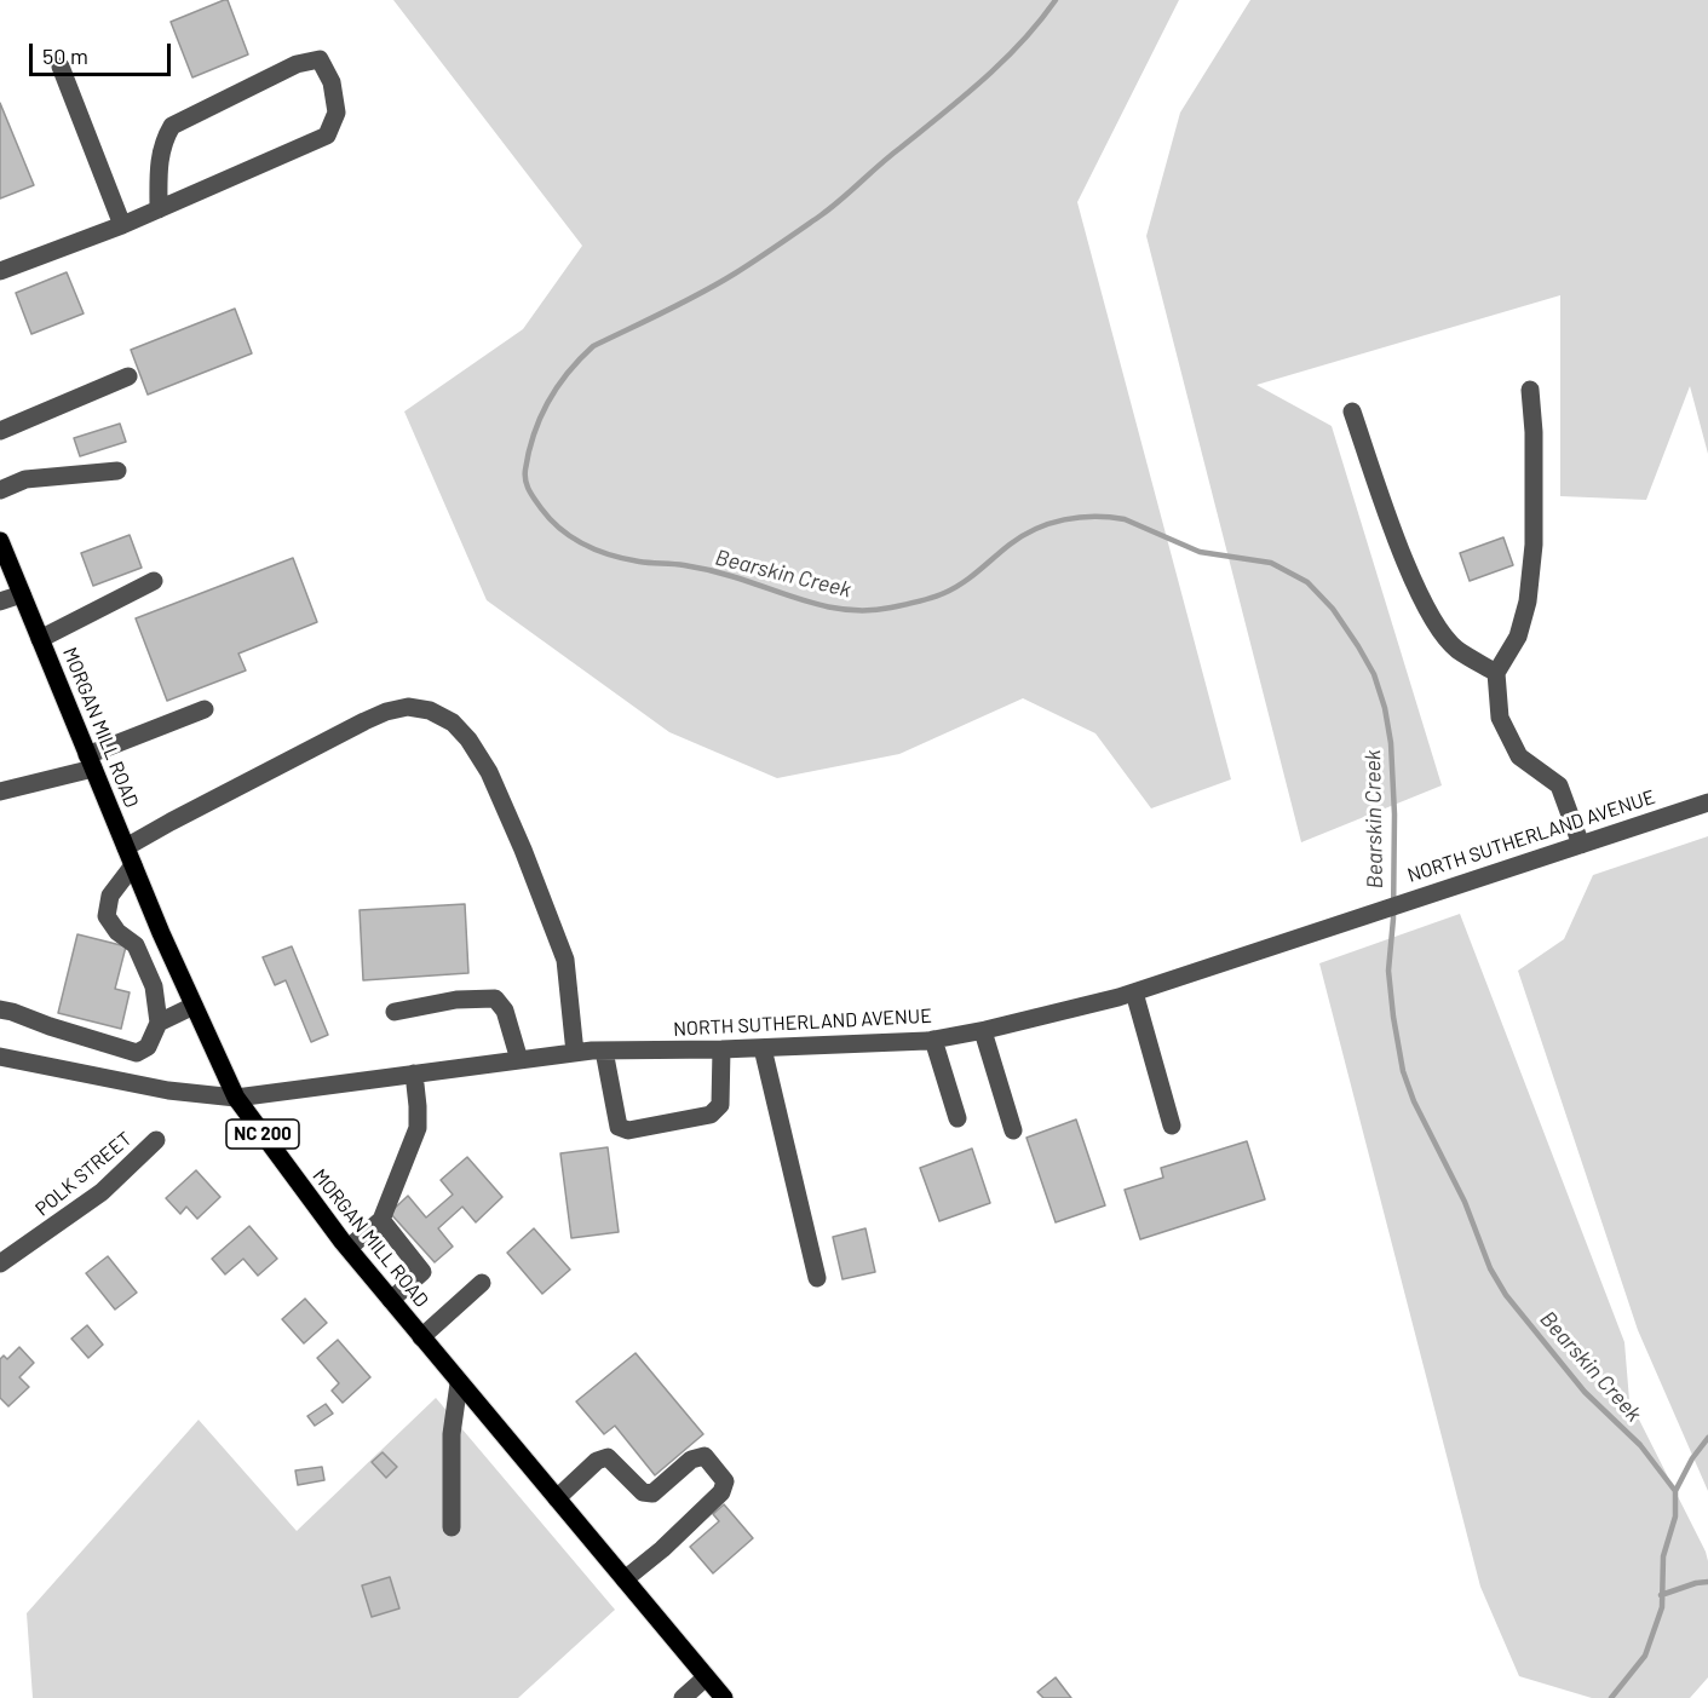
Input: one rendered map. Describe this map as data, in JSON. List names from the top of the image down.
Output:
{
  "streets": {
    "main road": ["MORGAN MILL ROAD", "NC 200"],
    "street": ["NORTH SUTHERLAND AVENUE", "POLK STREET"]
  },
  "crossings": [
    ["MORGAN MILL ROAD", "NORTH SUTHERLAND AVENUE"]
  ],
  "water": ["Bearskin Creek"],
  "scale_bar": "50 m"
}
